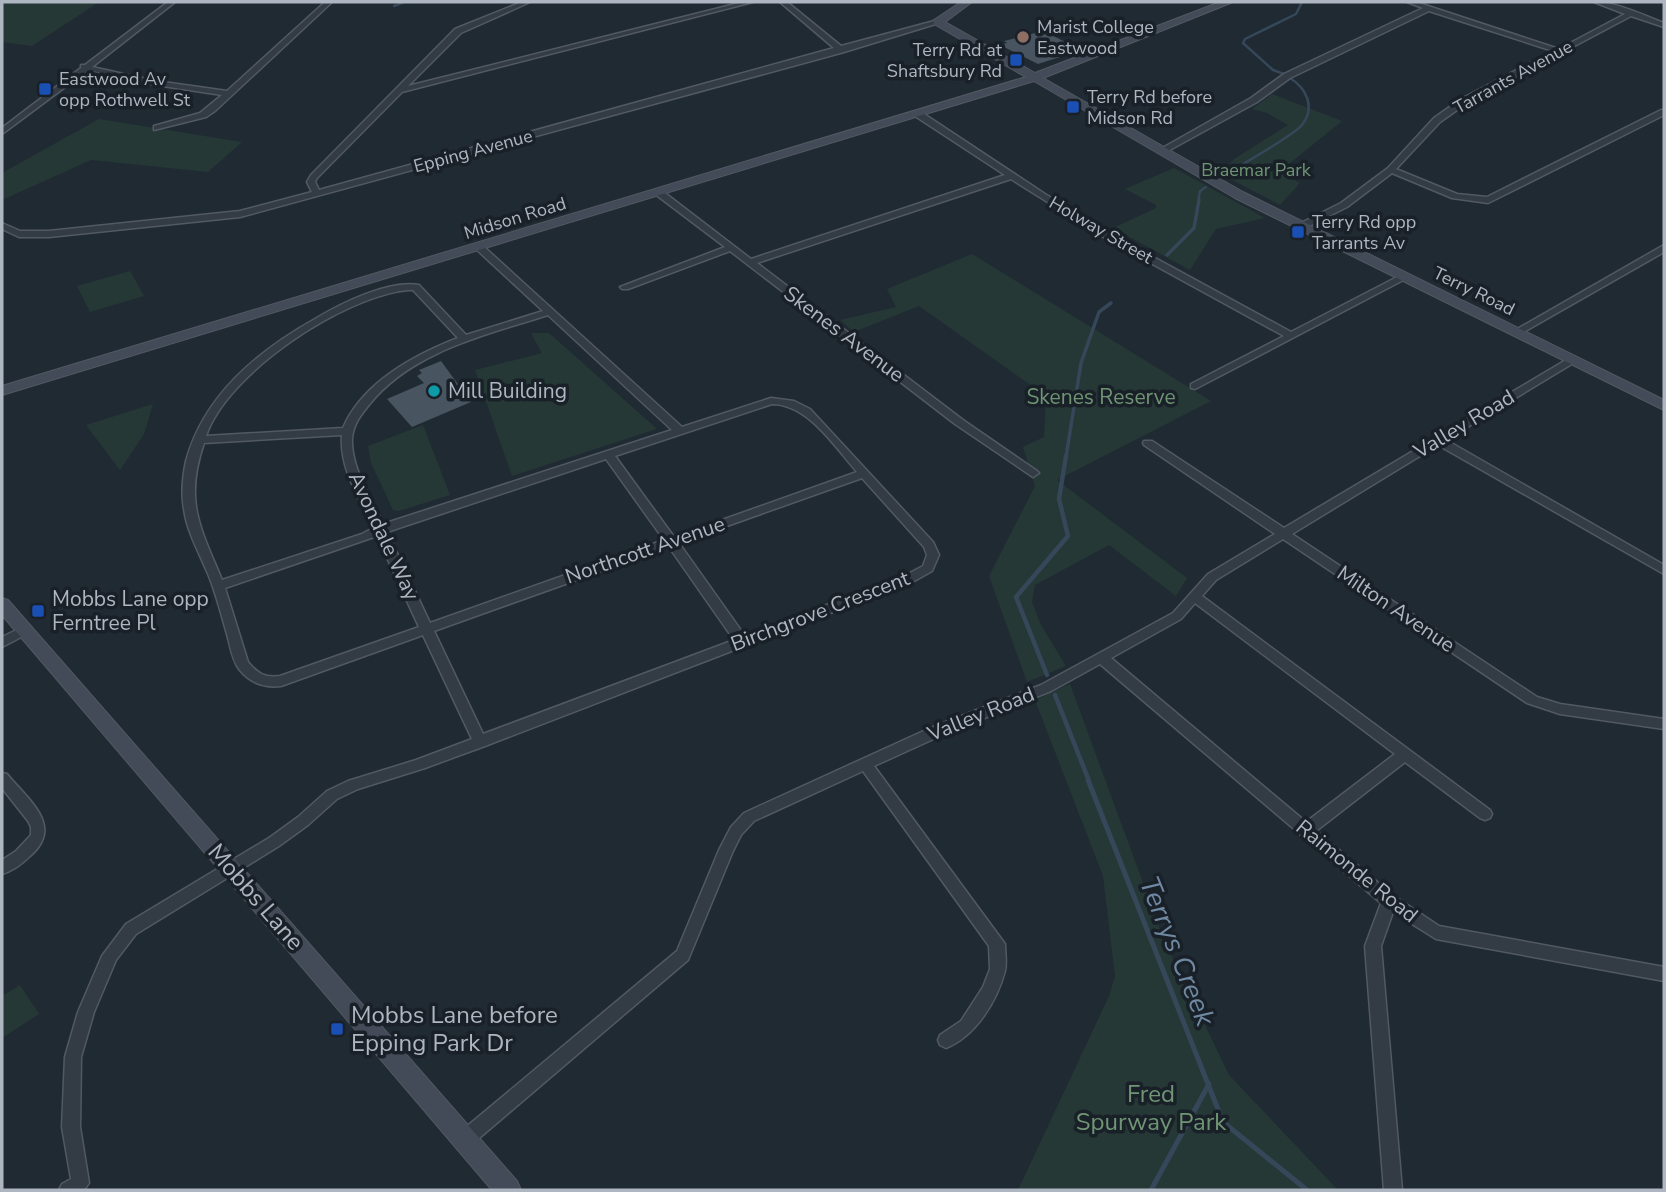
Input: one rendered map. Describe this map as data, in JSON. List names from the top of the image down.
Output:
{
  "streets": {
    "street": [
      "Tarrants Avenue",
      "Epping Avenue",
      "Midson Road",
      "Holway Street",
      "Terry Road",
      "Skenes Avenue",
      "Valley Road",
      "Avondale Way",
      "Northcott Avenue",
      "Milton Avenue",
      "Birchgrove Crescent",
      "Raimonde Road",
      "Mobbs Lane"
    ]
  },
  "crossings": [
    ["Tarrants Avenue", "Terry Road"],
    ["Epping Avenue", "Terry Road"],
    ["Midson Road", "Holway Street"],
    ["Midson Road", "Terry Road"],
    ["Midson Road", "Skenes Avenue"],
    ["Terry Road", "Valley Road"],
    ["Valley Road", "Milton Avenue"],
    ["Valley Road", "Raimonde Road"],
    ["Valley Road", "Mobbs Lane"],
    ["Avondale Way", "Northcott Avenue"],
    ["Avondale Way", "Birchgrove Crescent"],
    ["Northcott Avenue", "Birchgrove Crescent"],
    ["Birchgrove Crescent", "Mobbs Lane"]
  ],
  "water": ["Terrys Creek"],
  "parks": ["Braemar Park", "Skenes Reserve", "Fred Spurway Park"],
  "places": {
    "other": ["Marist College Eastwood", "Mill Building"],
    "transit": [
      "Terry Rd at Shaftsbury Rd",
      "Eastwood Av opp Rothwell St",
      "Terry Rd before Midson Rd",
      "Terry Rd opp Tarrants Av",
      "Mobbs Lane opp Ferntree Pl",
      "Mobbs Lane before Epping Park Dr"
    ]
  }
}
